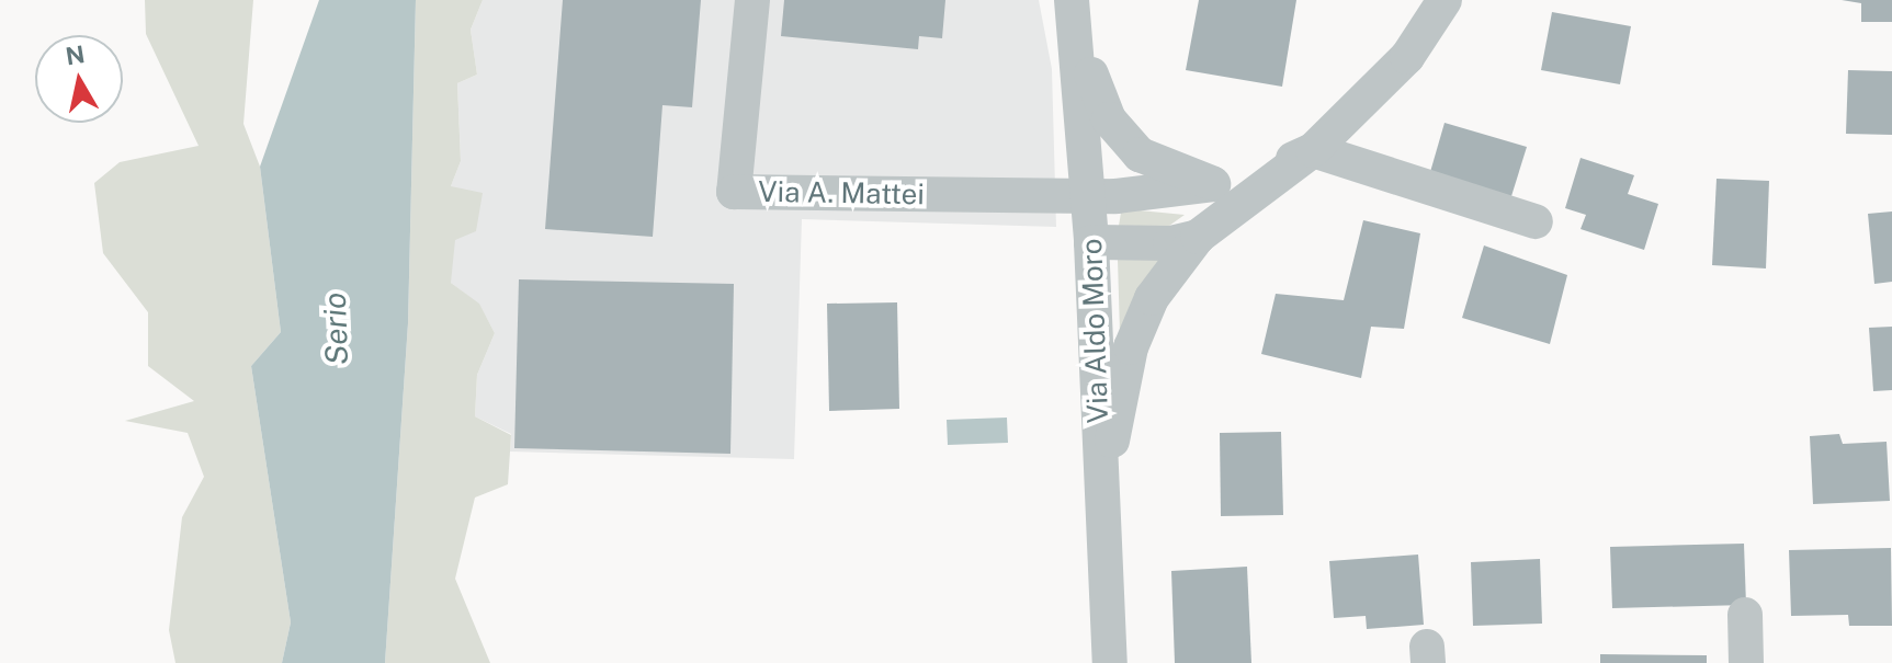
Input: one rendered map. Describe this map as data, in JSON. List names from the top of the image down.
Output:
{
  "streets": {
    "street": ["Via A. Mattei", "Via Aldo Moro"]
  },
  "crossings": [
    ["Via A. Mattei", "Via Aldo Moro"]
  ],
  "water": ["Serio"],
  "north": "top"
}
